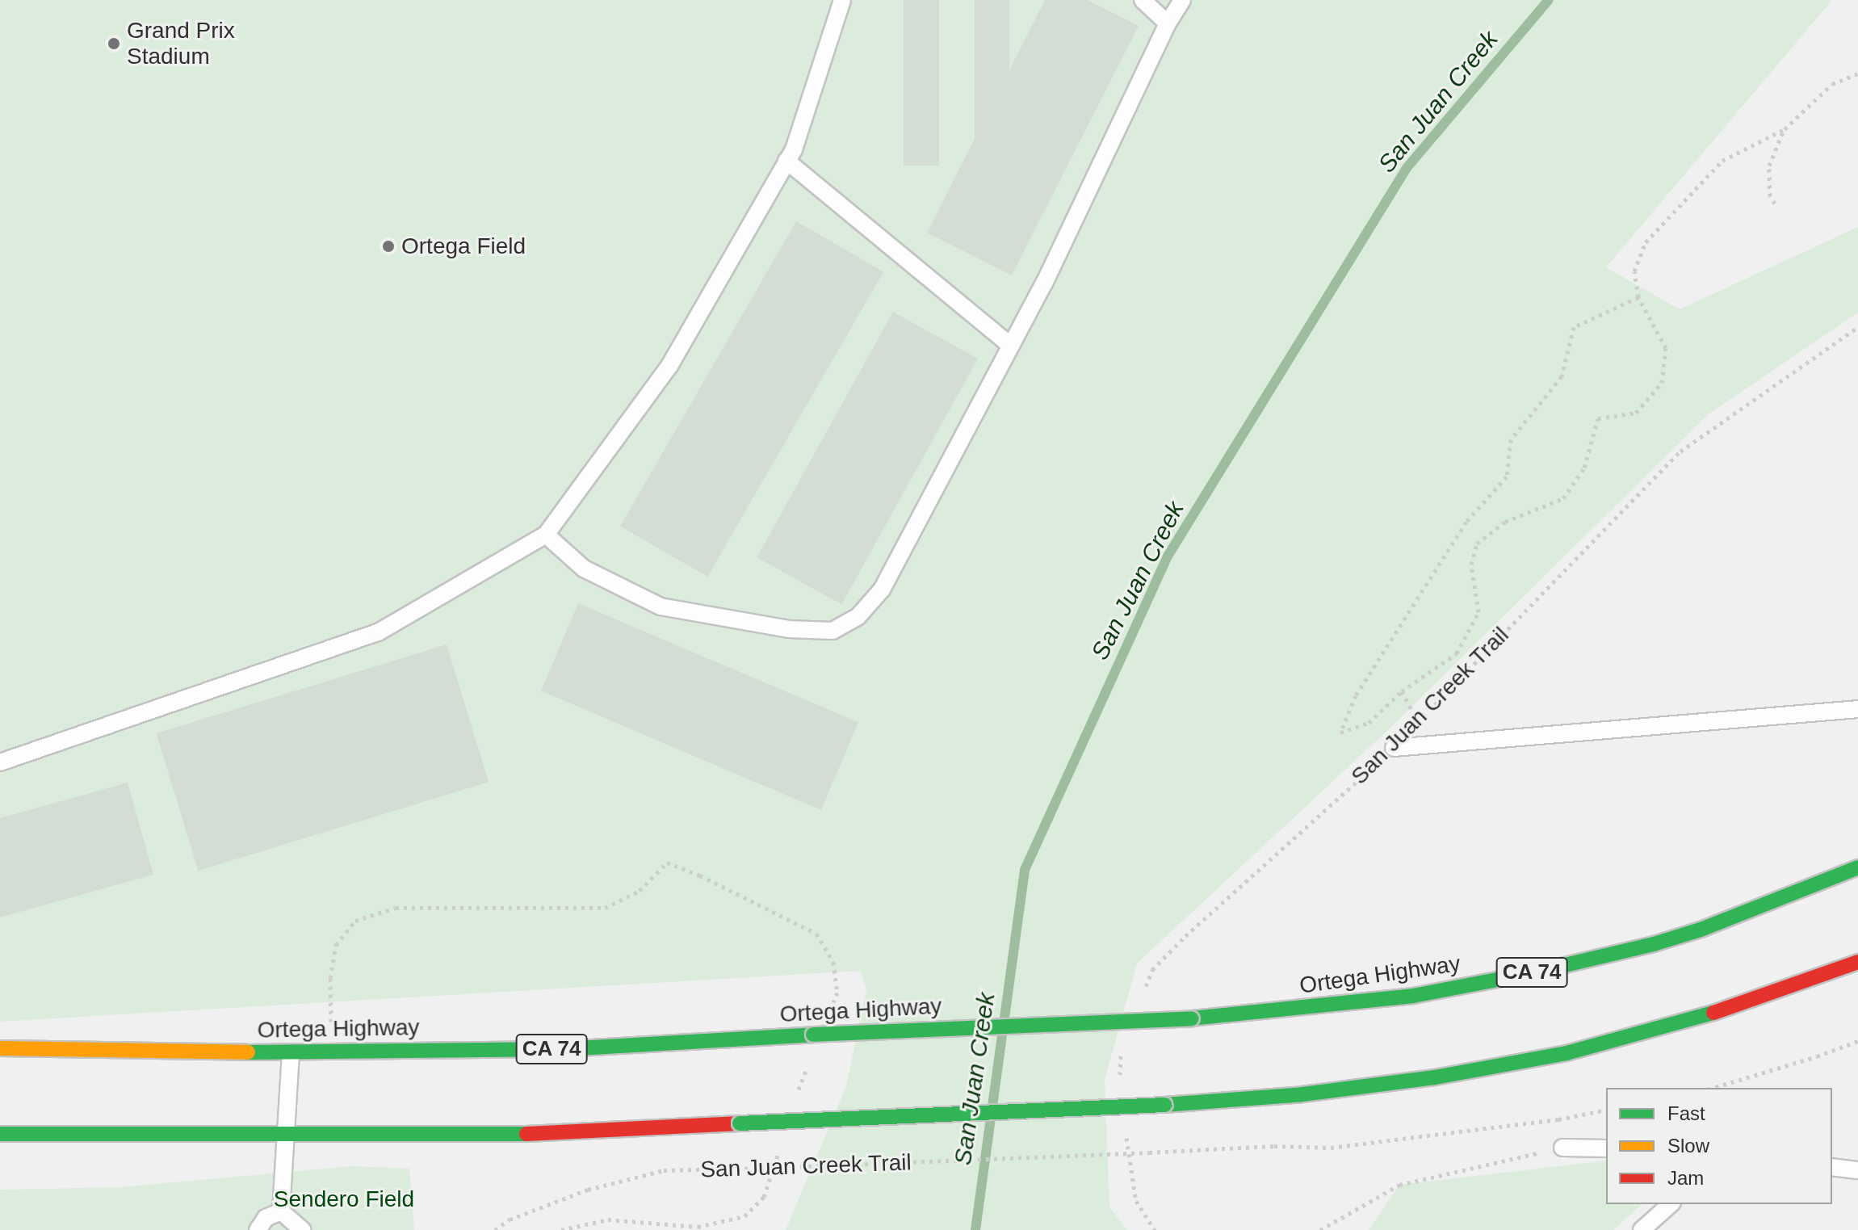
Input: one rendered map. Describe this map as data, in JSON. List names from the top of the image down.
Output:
{
  "streets": {
    "main road": ["CA 74", "Ortega Highway"],
    "path": ["San Juan Creek Trail"]
  },
  "water": ["San Juan Creek"],
  "parks": ["Sendero Field"],
  "places": ["Grand Prix Stadium", "Ortega Field"],
  "legend": ["Fast", "Slow", "Jam"]
}
